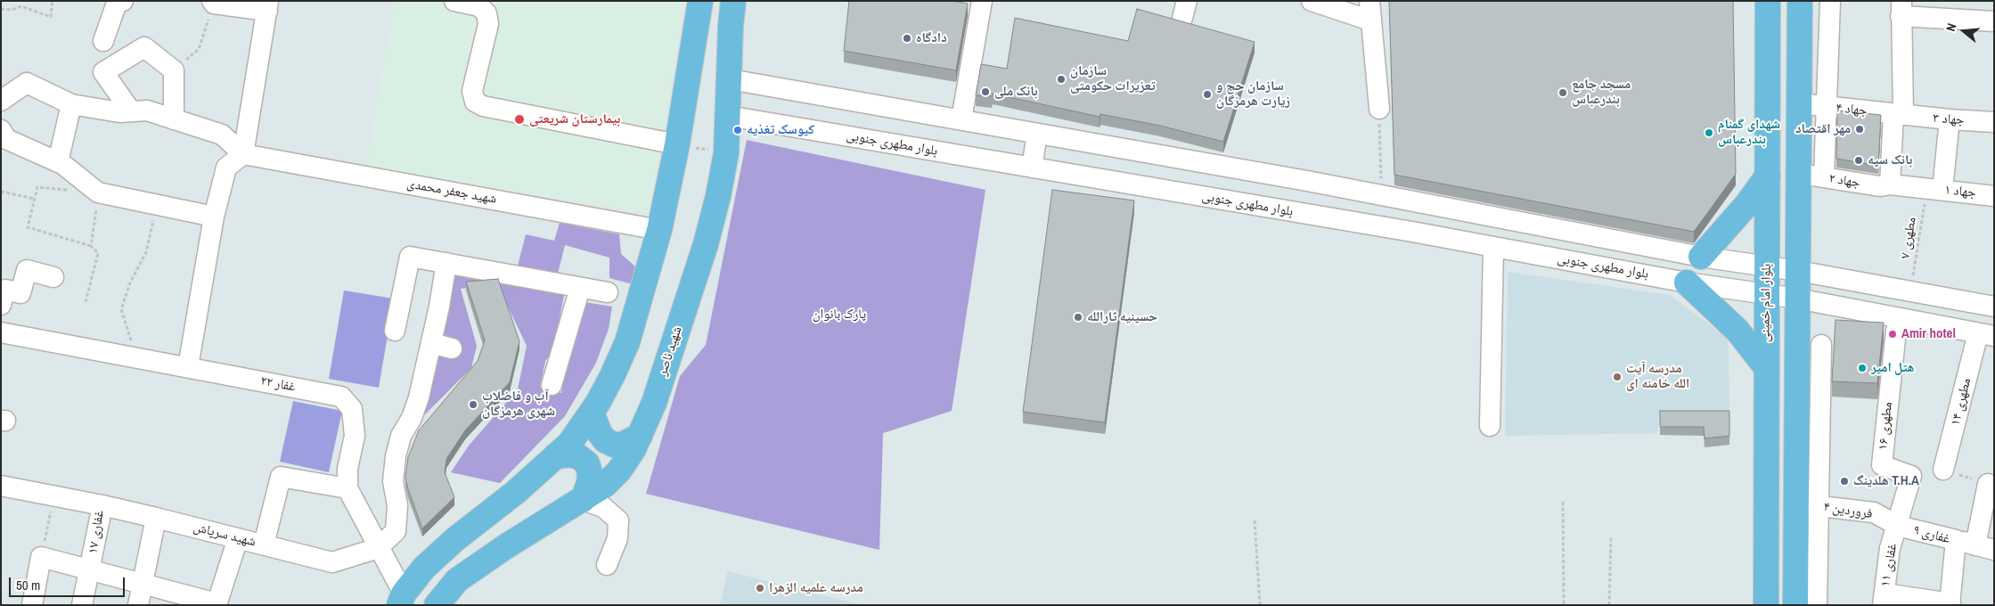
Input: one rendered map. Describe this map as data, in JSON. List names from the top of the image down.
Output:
{
  "streets": {
    "main road": ["بلوار امام خمینی", "شهید ناصر"],
    "street": [
      "جهاد ۴",
      "جهاد ۳",
      "بلوار مطهری جنوبی",
      "جهاد ۲",
      "شهید جعفر محمدی",
      "جهاد ۱",
      "غفار ۲۲",
      "مطهری ۱۴",
      "مطهری ۱۶",
      "فروردین ۴",
      "غفاری ۱۷",
      "شهید سرپاش",
      "غفاری ۹",
      "غفاری ۱۱"
    ],
    "path": ["مطهری ۷"]
  },
  "crossings": [
    ["جهاد ۴", "جهاد ۳"],
    ["بلوار مطهری جنوبی", "بلوار امام خمینی"],
    ["بلوار مطهری جنوبی", "شهید ناصر"],
    ["جهاد ۲", "جهاد ۱"],
    ["جهاد ۲", "مطهری ۷"],
    ["جهاد ۱", "مطهری ۷"],
    ["غفار ۲۲", "شهید سرپاش"],
    ["مطهری ۱۶", "فروردین ۴"],
    ["مطهری ۱۶", "غفاری ۹"],
    ["مطهری ۱۶", "غفاری ۱۱"],
    ["فروردین ۴", "غفاری ۹"],
    ["فروردین ۴", "غفاری ۱۱"],
    ["غفاری ۱۷", "شهید سرپاش"],
    ["غفاری ۹", "غفاری ۱۱"]
  ],
  "parks": ["پارک بانوان"],
  "places": [
    "دادگاه",
    "سازمان تعزیرات حکومتی",
    "بانک ملی",
    "مسجد جامع بندرعباس",
    "سازمان حج و زیارت هرمزگان",
    "بیمارستان شریعتی",
    "مهر اقتصاد",
    "کیوسک تغذیه",
    "شهدای گمنام بندرعباس",
    "بانک سپه",
    "حسینیه ثارالله",
    "Amir hotel",
    "هتل امیر",
    "مدرسه آیت الله خامنه ای",
    "آب و فاضلاب شهری هرمزگان",
    "هلدینگ T.H.A",
    "مدرسه علمیه الزهرا"
  ],
  "scale_bar": "50 m",
  "north": "left"
}
